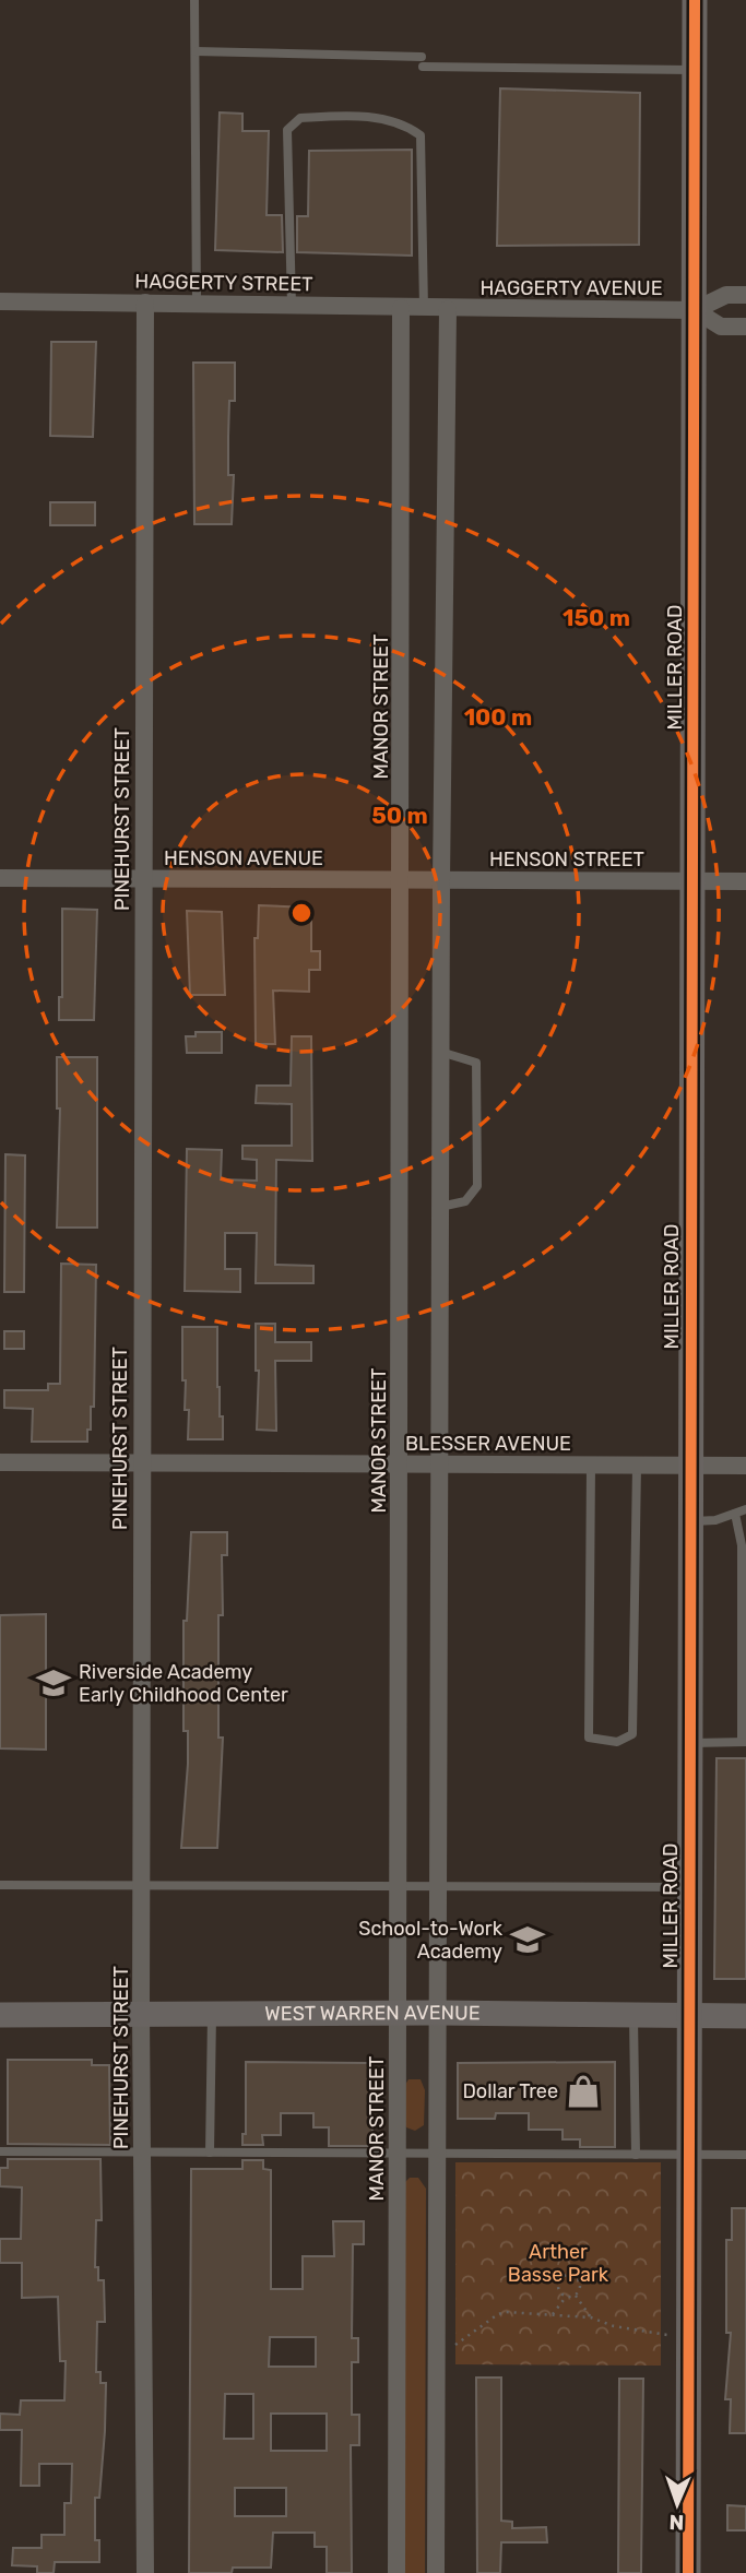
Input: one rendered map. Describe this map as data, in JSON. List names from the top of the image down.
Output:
{
  "streets": {
    "street": [
      "HAGGERTY STREET",
      "HAGGERTY AVENUE",
      "MILLER ROAD",
      "MANOR STREET",
      "PINEHURST STREET",
      "HENSON AVENUE",
      "HENSON STREET",
      "BLESSER AVENUE",
      "WEST WARREN AVENUE"
    ]
  },
  "crossings": [
    ["HAGGERTY STREET", "HAGGERTY AVENUE"],
    ["HAGGERTY STREET", "MANOR STREET"],
    ["HAGGERTY STREET", "PINEHURST STREET"],
    ["HAGGERTY AVENUE", "MILLER ROAD"],
    ["MILLER ROAD", "HENSON STREET"],
    ["MILLER ROAD", "BLESSER AVENUE"],
    ["MILLER ROAD", "WEST WARREN AVENUE"],
    ["MANOR STREET", "HENSON AVENUE"],
    ["MANOR STREET", "BLESSER AVENUE"],
    ["MANOR STREET", "WEST WARREN AVENUE"],
    ["PINEHURST STREET", "HENSON AVENUE"],
    ["PINEHURST STREET", "BLESSER AVENUE"],
    ["PINEHURST STREET", "WEST WARREN AVENUE"],
    ["HENSON AVENUE", "HENSON STREET"]
  ],
  "parks": ["Arther Basse Park"],
  "places": {
    "school or university": ["Riverside Academy Early Childhood Center", "School-to-Work Academy"],
    "shop": ["Dollar Tree"]
  },
  "north": "bottom",
  "rings": ["150 m", "100 m", "50 m"]
}
